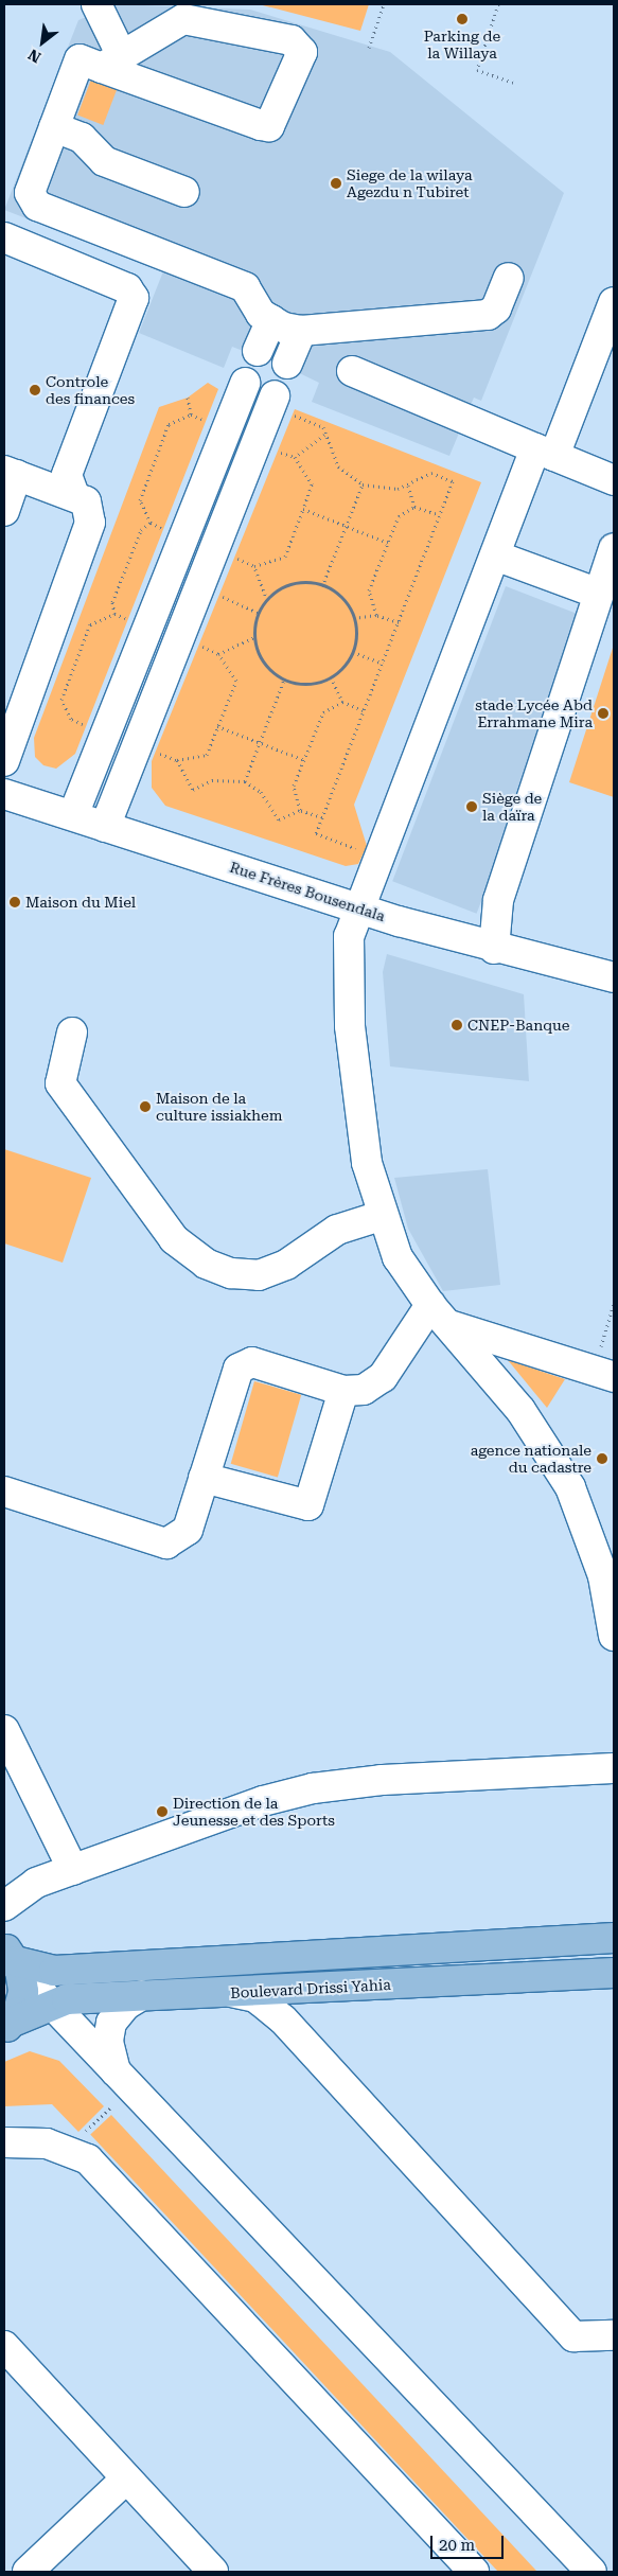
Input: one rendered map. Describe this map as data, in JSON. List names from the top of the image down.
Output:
{
  "streets": {
    "main road": ["Boulevard Drissi Yahia"],
    "street": ["Rue Frères Bousendala"]
  },
  "places": [
    "Parking de la Willaya",
    "Siege de la wilaya Agezdu n Tubiret",
    "Controle des finances",
    "stade Lycée Abd Errahmane Mira",
    "Siège de la daïra",
    "Maison du Miel",
    "CNEP-Banque",
    "Maison de la culture issiakhem",
    "agence nationale du cadastre",
    "Direction de la Jeunesse et des Sports"
  ],
  "scale_bar": "20 m",
  "north": "bottom left"
}
